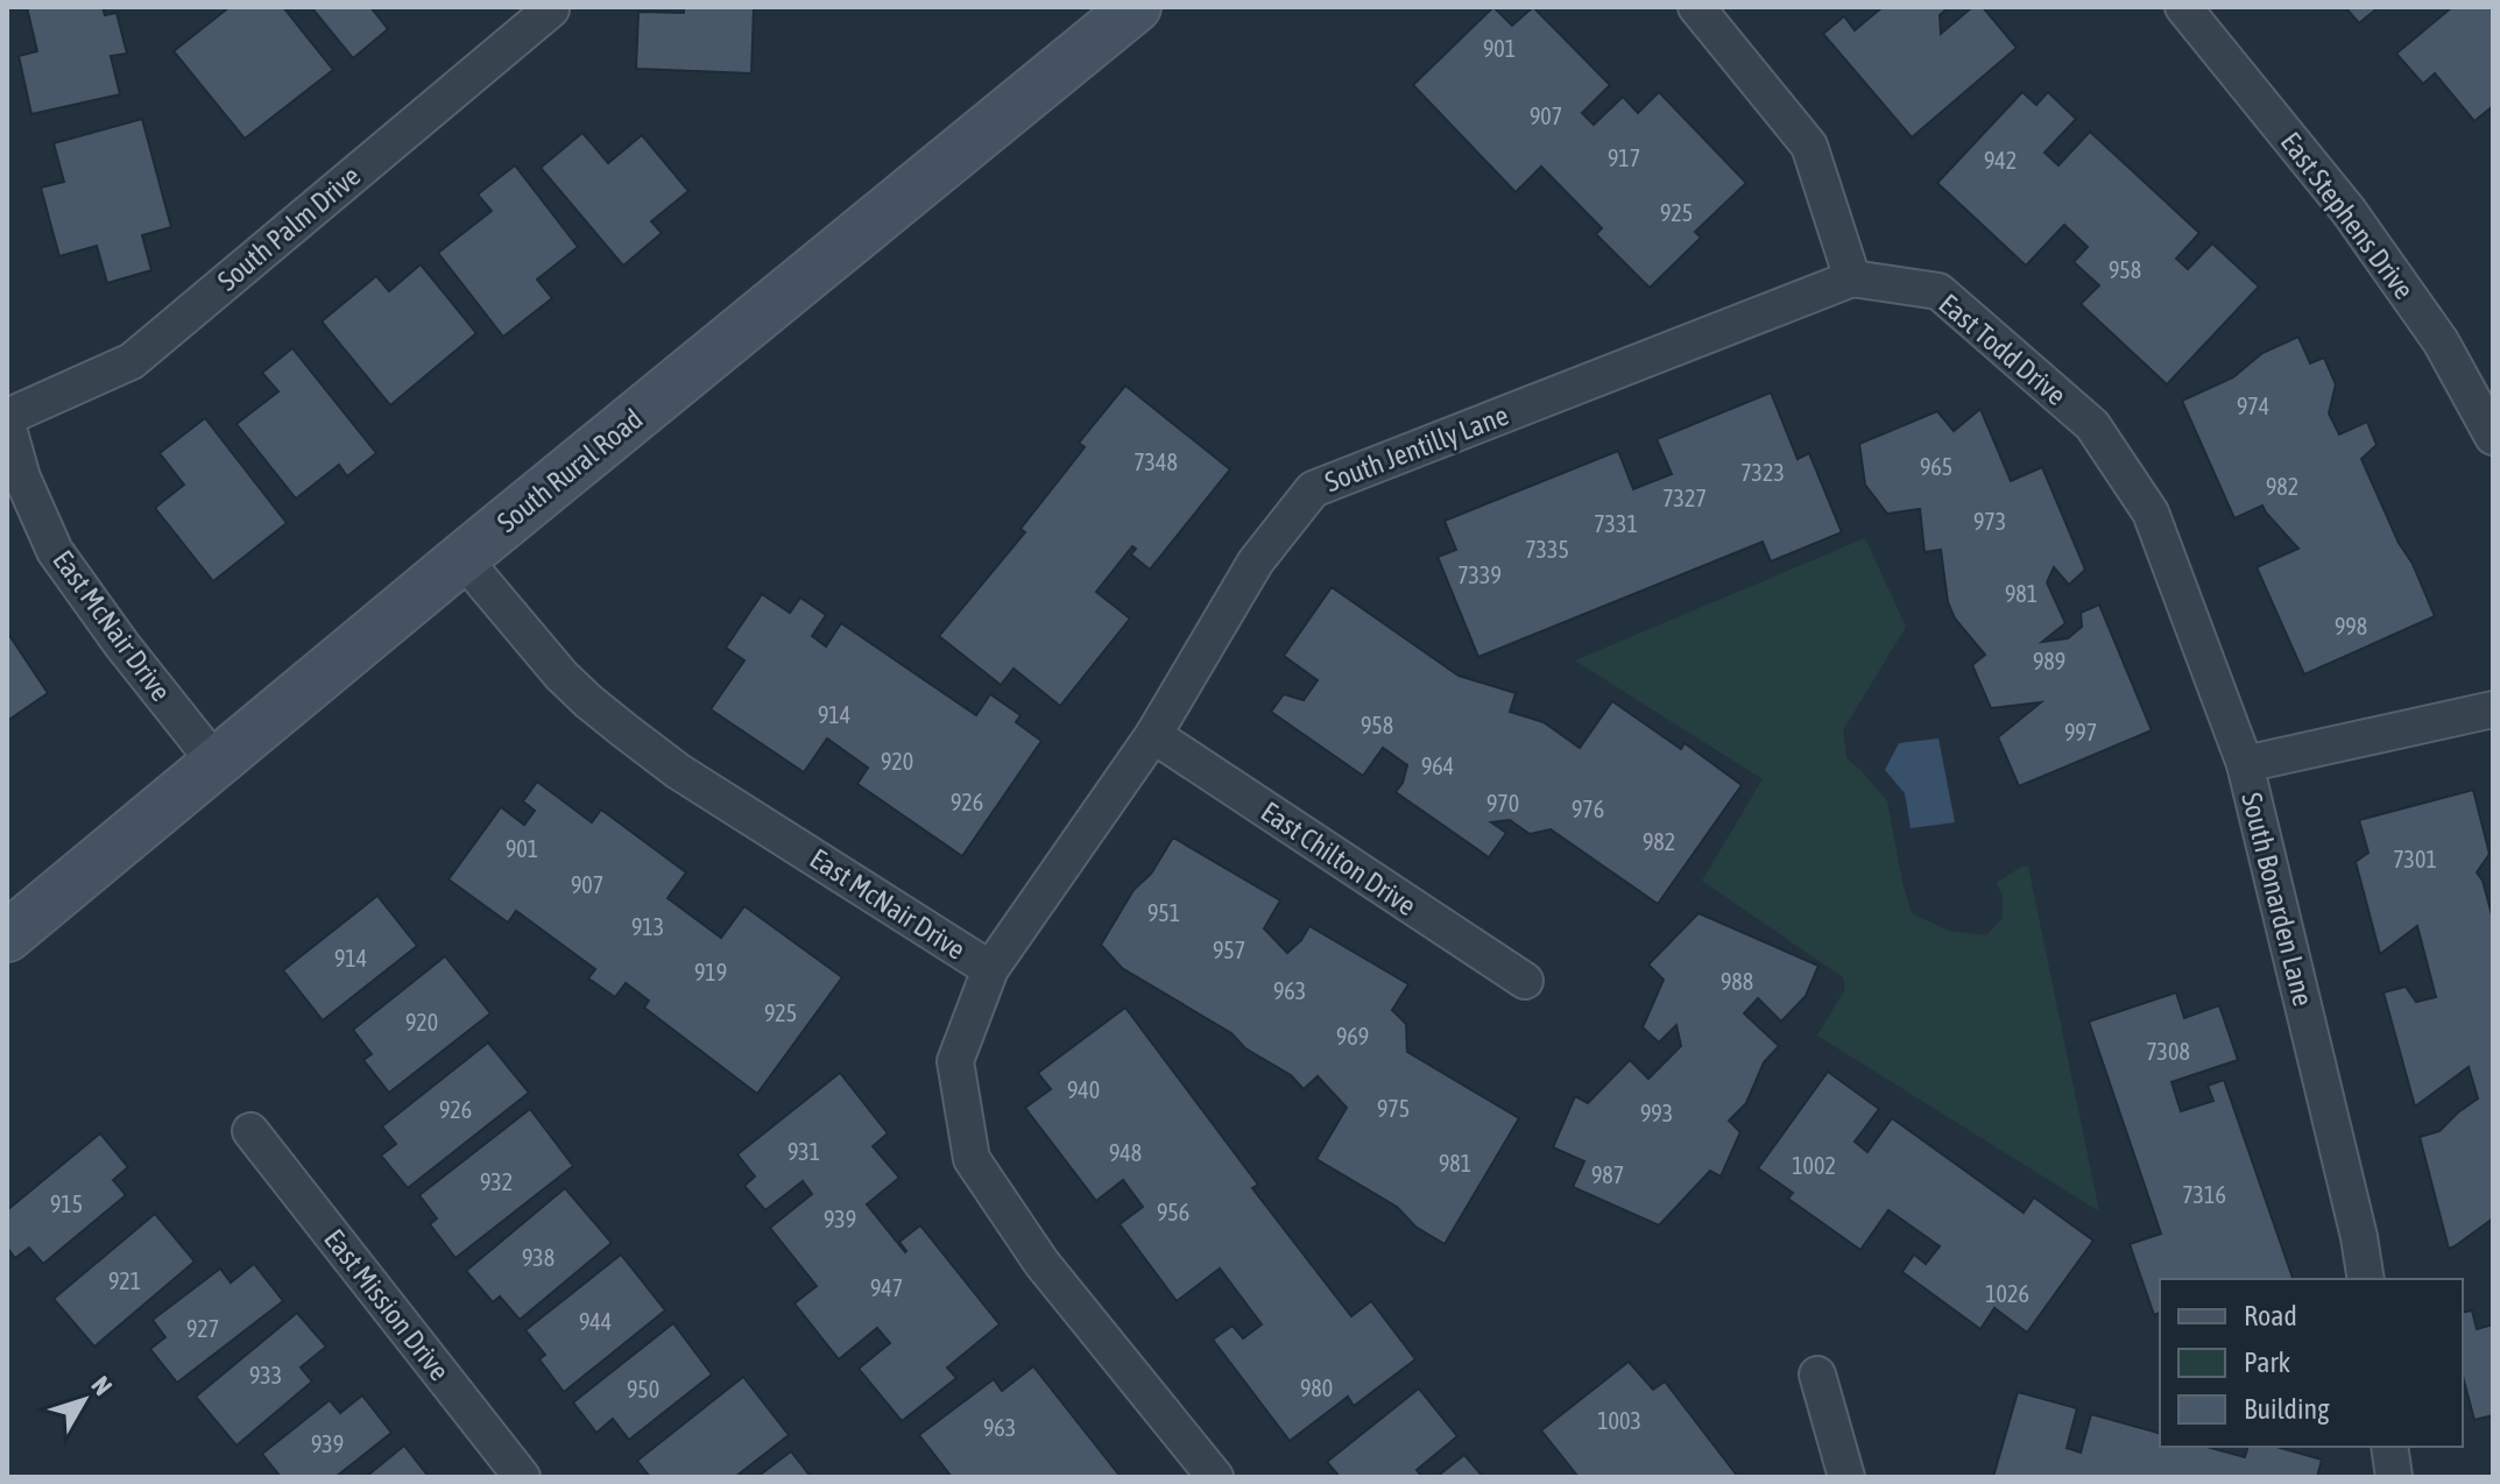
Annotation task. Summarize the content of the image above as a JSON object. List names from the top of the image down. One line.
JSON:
{"streets":{"main road":["South Rural Road"],"street":["East Stephens Drive","South Palm Drive","East Todd Drive","South Jentilly Lane","East McNair Drive","East Chilton Drive","South Bonarden Lane","East Mission Drive"]},"crossings":[["East Todd Drive","South Jentilly Lane"],["East Todd Drive","South Bonarden Lane"],["South Jentilly Lane","East McNair Drive"],["South Jentilly Lane","East Chilton Drive"],["South Rural Road","East McNair Drive"]],"house_numbers":["901","907","917","942","925","958","974","7348","965","7323","982","7327","973","7331","7335","7339","981","998","989","914","958","997","920","964","926","970","976","982","901","7301","907","951","913","957","914","919","988","963","925","920","969","7308","940","975","926","993","931","948","981","1002","987","932","7316","915","956","939","938","921","947","1026","944","927","933","980","950","1003","963","939"],"legend":["Road","Park","Building"],"north":"top right"}
